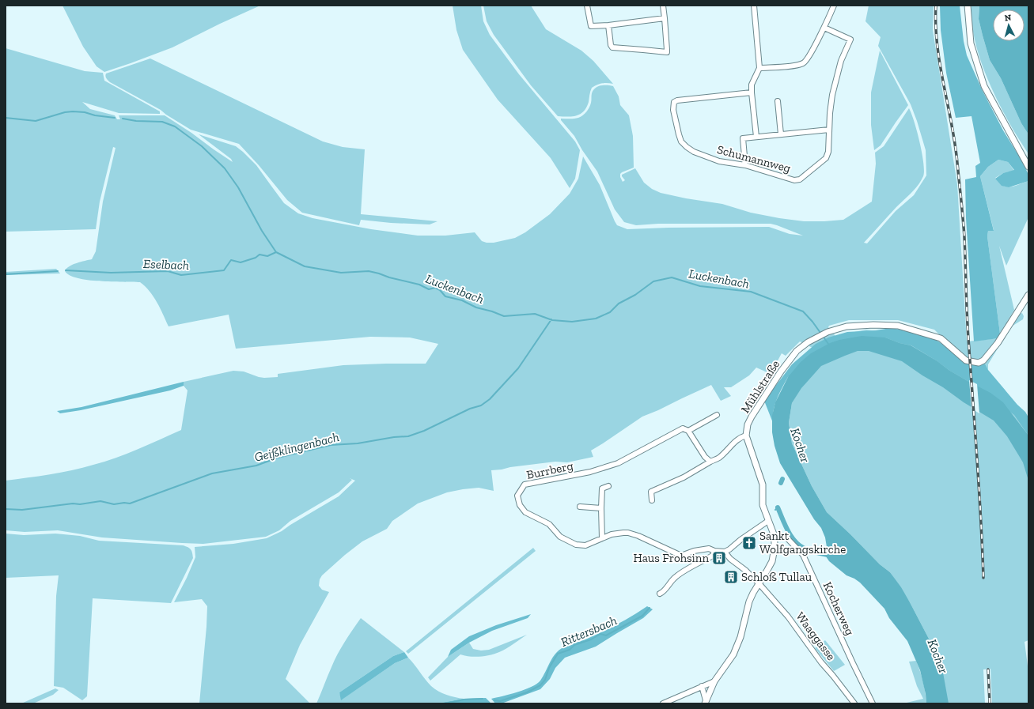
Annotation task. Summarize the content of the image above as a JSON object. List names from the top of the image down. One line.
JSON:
{"streets":{"street":["Schumannweg","Mühlstraße","Burrberg","Kocherweg","Waaggasse"]},"water":["Eselbach","Luckenbach","Kocher","Geißklingenbach","Rittersbach"],"places":{"church":["Sankt Wolfgangskirche"],"building":["Haus Frohsinn","Schloß Tullau"]},"north":"top"}
